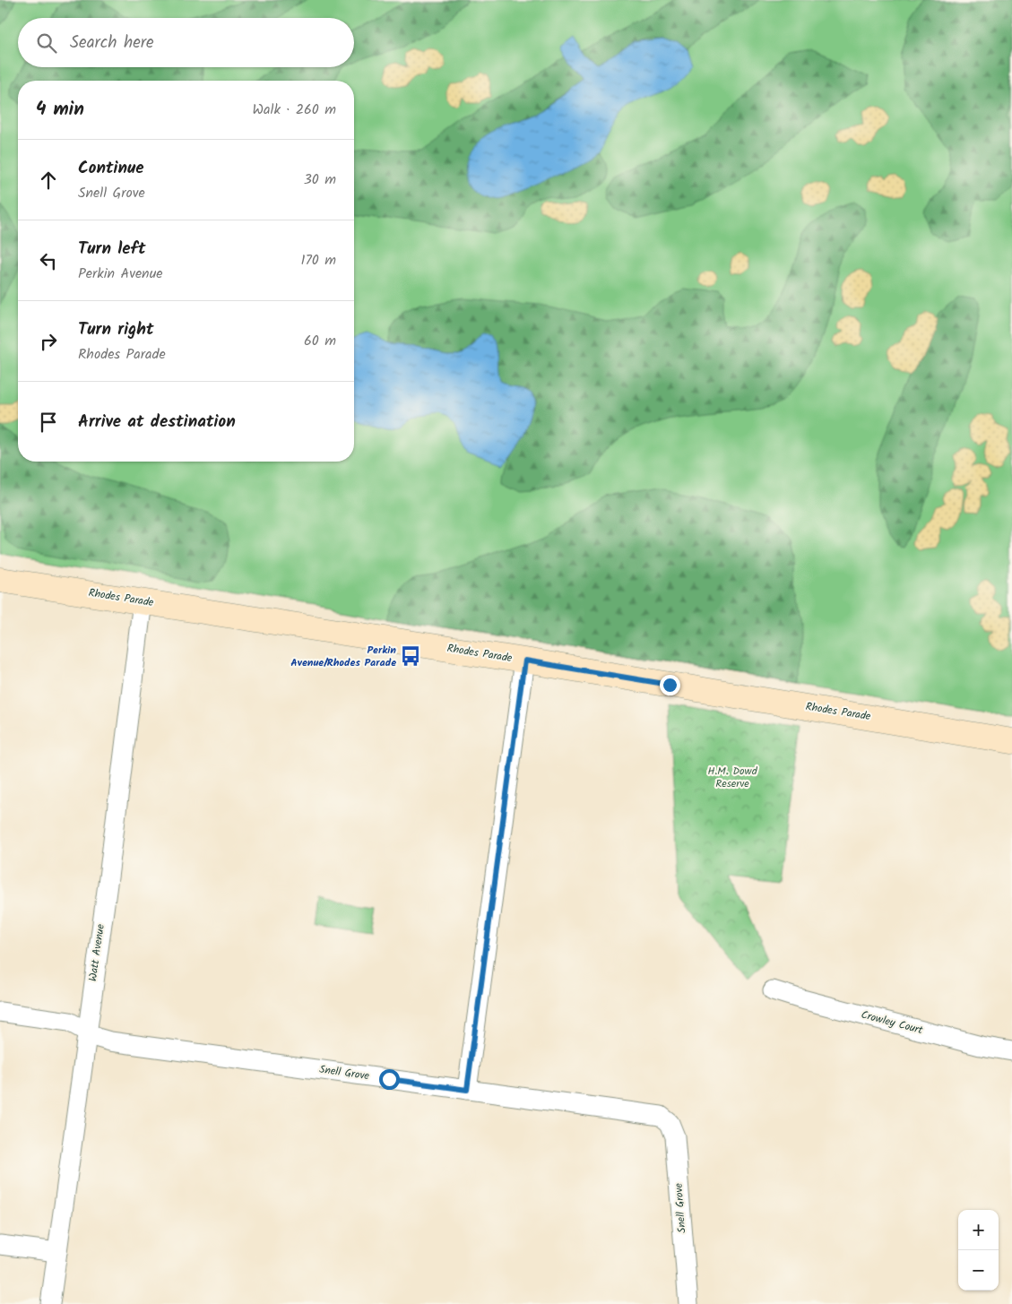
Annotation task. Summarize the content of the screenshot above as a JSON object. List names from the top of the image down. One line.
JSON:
{"streets":{"main road":["Rhodes Parade"],"street":["Watt Avenue","Crowley Court","Snell Grove"]},"crossings":[["Rhodes Parade","Watt Avenue"],["Watt Avenue","Snell Grove"]],"parks":["H.M. Dowd Reserve"],"places":{"bus stop":["Perkin Avenue/Rhodes Parade"]},"page":{"search":"Search here","heading":["4 min","Walk · 260 m"],"list":[["Continue","Snell Grove","30 m"],["Turn left","Perkin Avenue","170 m"],["Turn right","Rhodes Parade","60 m"],"Arrive at destination"],"map_buttons":["+","−"]}}
